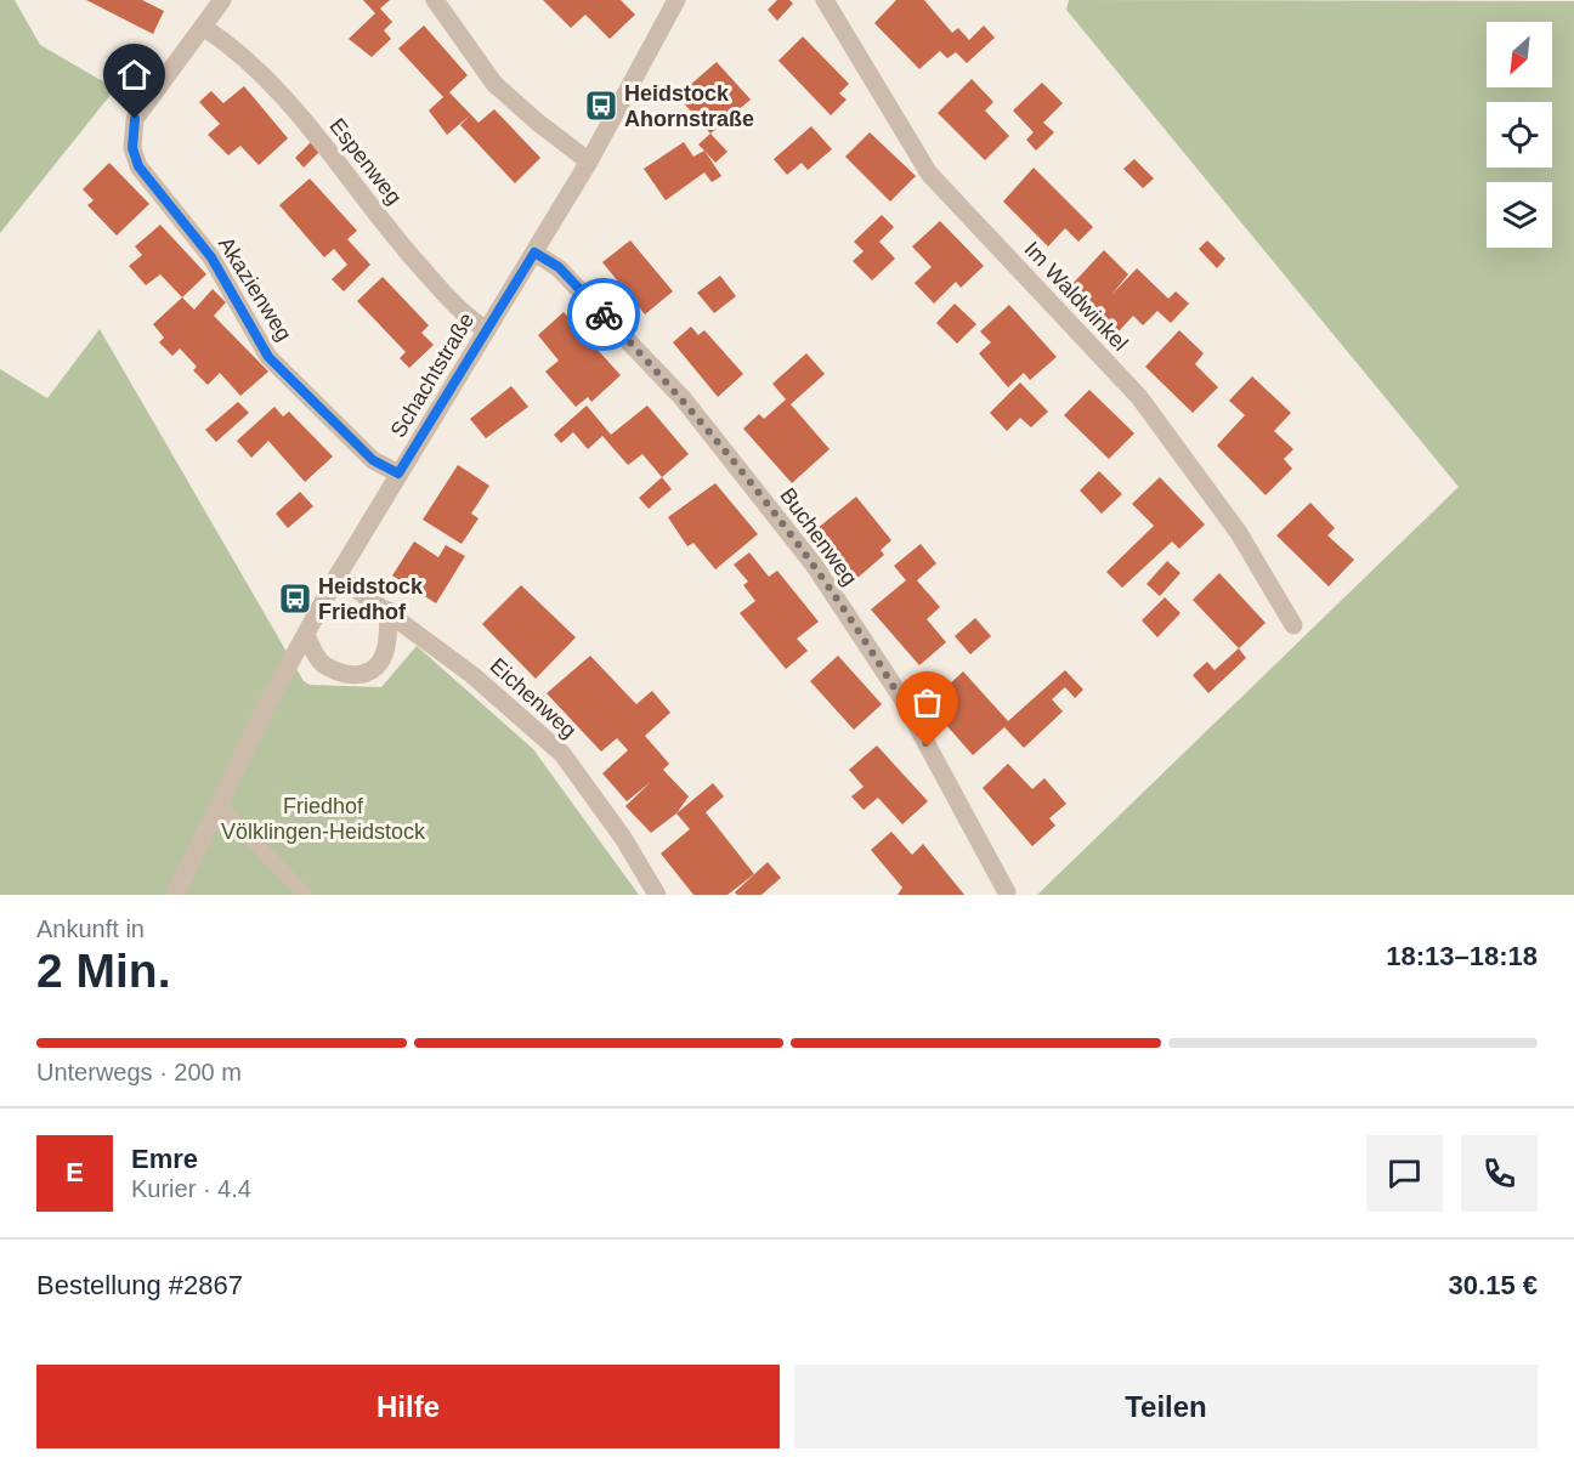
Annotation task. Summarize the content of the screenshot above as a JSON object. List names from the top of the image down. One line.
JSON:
{"streets":{"street":["Espenweg","Akazienweg","Im Waldwinkel","Schachtstraße","Buchenweg","Eichenweg"]},"crossings":[["Espenweg","Akazienweg"],["Espenweg","Schachtstraße"],["Akazienweg","Schachtstraße"],["Schachtstraße","Buchenweg"],["Schachtstraße","Eichenweg"]],"parks":["Friedhof Völklingen-Heidstock"],"places":{"bus stop":["Heidstock Ahornstraße","Heidstock Friedhof"]},"north":"bottom left","page":{"heading":["2 Min.","Ankunft in","18:13–18:18"],"panel":["Emre","Kurier · 4.4","Bestellung #2867","30.15 €"],"bar":"Unterwegs · 200 m","round":"E","buttons":["Hilfe","Teilen"]}}
